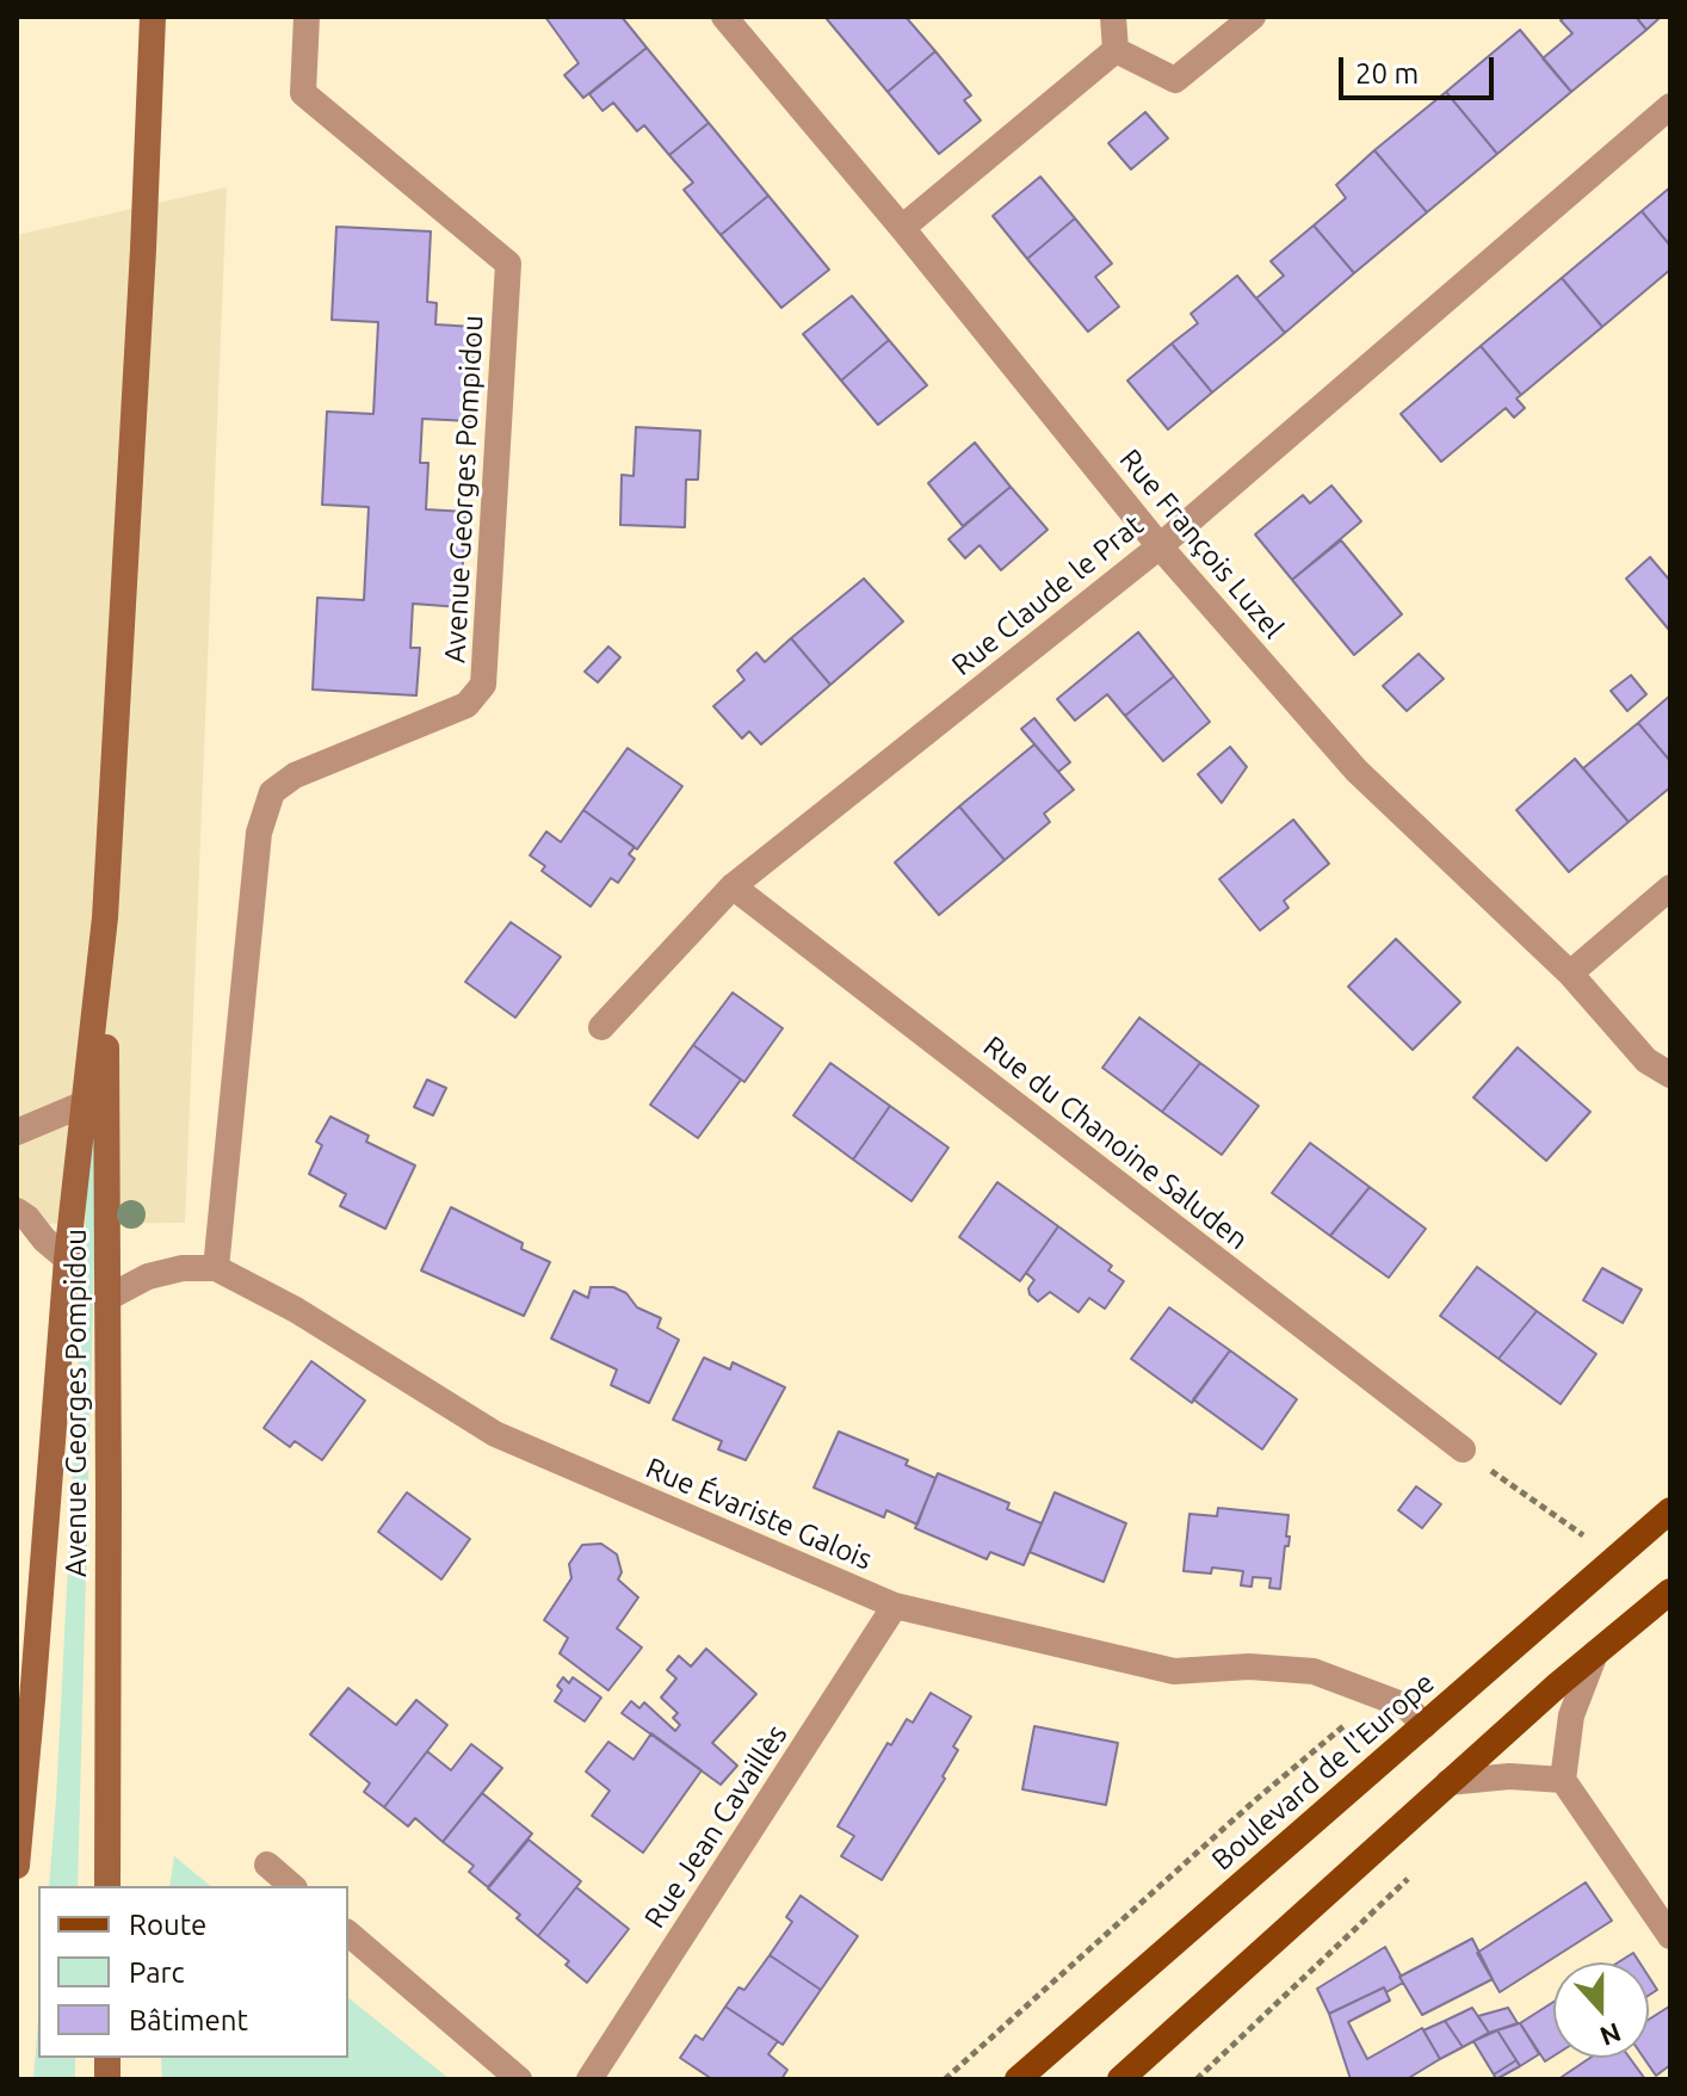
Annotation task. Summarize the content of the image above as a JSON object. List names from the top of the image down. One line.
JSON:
{"streets":{"main road":["Avenue Georges Pompidou","Boulevard de l'Europe"],"street":["Rue François Luzel","Rue Claude le Prat","Rue du Chanoine Saluden","Rue Évariste Galois","Rue Jean Cavaillès"]},"crossings":[["Avenue Georges Pompidou","Rue Évariste Galois"],["Rue François Luzel","Rue Claude le Prat"],["Rue Claude le Prat","Rue du Chanoine Saluden"],["Rue Évariste Galois","Boulevard de l'Europe"],["Rue Évariste Galois","Rue Jean Cavaillès"]],"legend":["Route","Parc","Bâtiment"],"scale_bar":"20 m","north":"bottom"}
